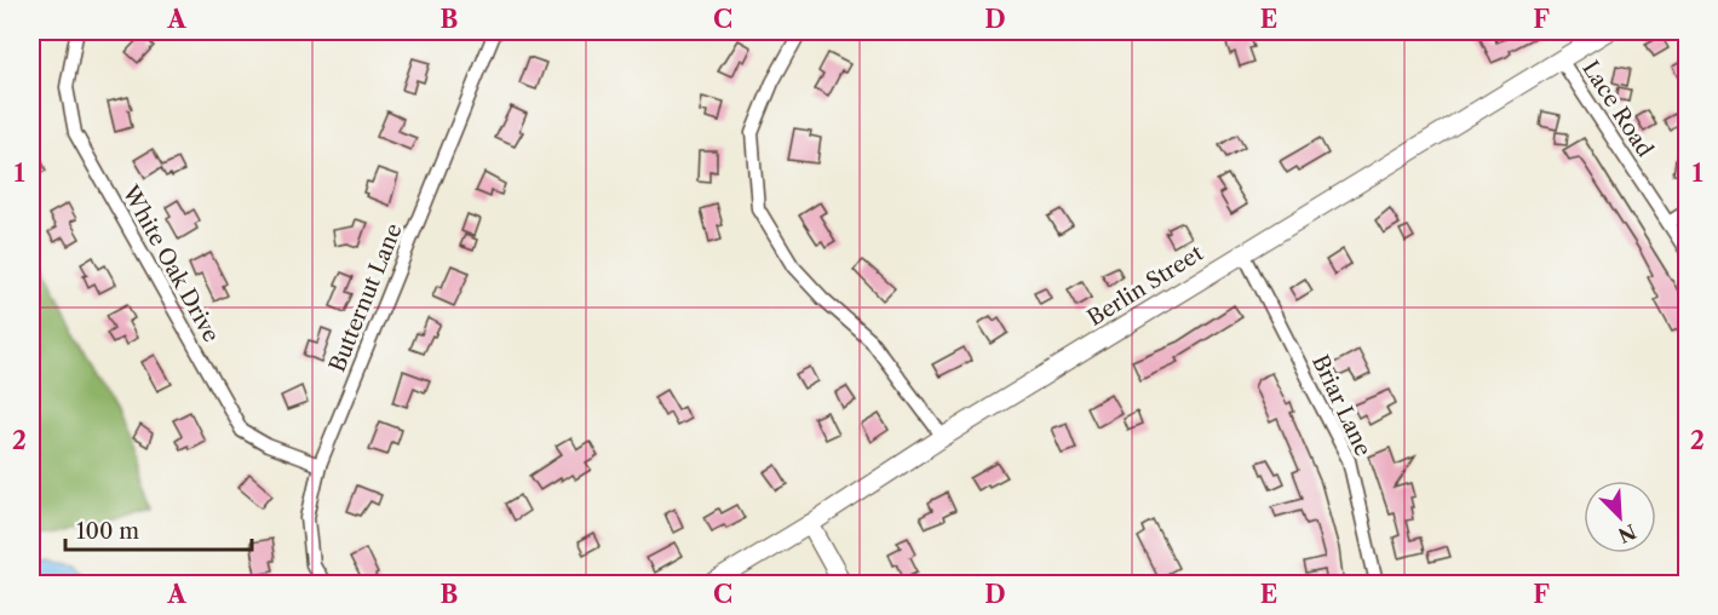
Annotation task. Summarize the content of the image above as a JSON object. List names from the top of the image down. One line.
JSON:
{"streets":{"main road":["Berlin Street"],"street":["Lace Road","White Oak Drive","Butternut Lane","Briar Lane"]},"crossings":[["Lace Road","Berlin Street"],["White Oak Drive","Butternut Lane"],["Berlin Street","Briar Lane"]],"scale_bar":"100 m","north":"bottom right","grid":{"columns":["A","B","C","D","E","F"],"rows":["1","2"]}}
